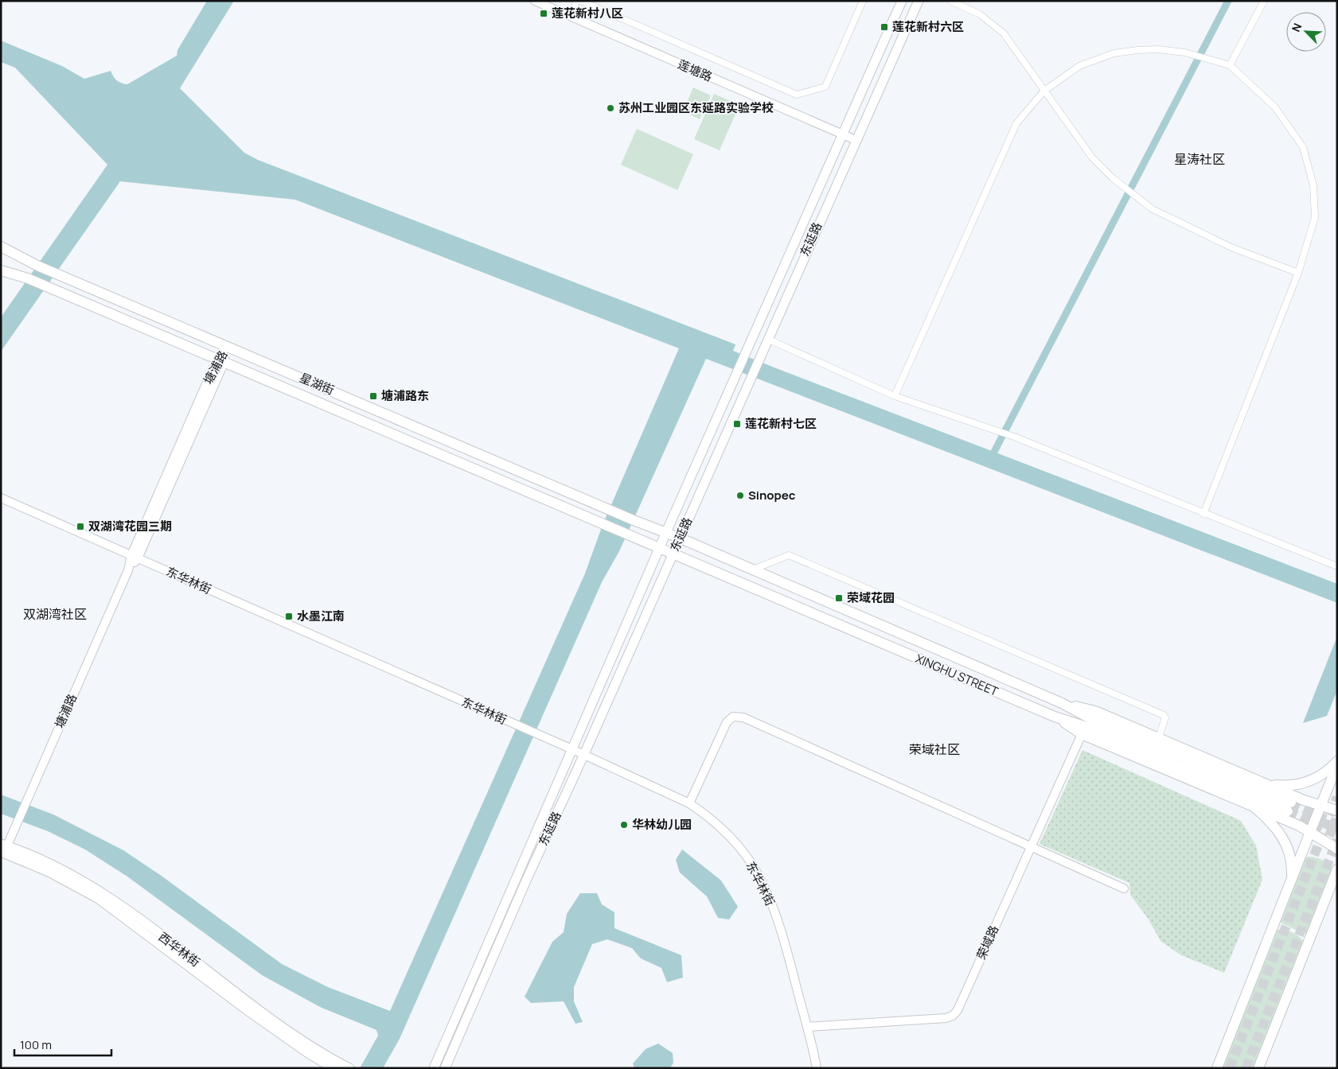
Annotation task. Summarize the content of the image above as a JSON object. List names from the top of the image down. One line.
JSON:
{"streets":{"main road":["东延路","星湖街","XINGHU STREET","西华林街"],"street":["莲塘路","塘浦路","东华林街","荣域路"]},"crossings":[["莲塘路","东延路"],["东延路","东华林街"],["东延路","XINGHU STREET"],["塘浦路","星湖街"],["塘浦路","东华林街"],["塘浦路","西华林街"],["星湖街","XINGHU STREET"],["东华林街","荣域路"]],"districts":["星涛社区","双湖湾社区","荣域社区"],"places":{"transit":["莲花新村八区","莲花新村六区","塘浦路东","莲花新村七区","双湖湾花园三期","荣域花园","水墨江南"],"other":["苏州工业园区东延路实验学校","Sinopec","华林幼儿园"]},"scale_bar":"100 m","north":"top left"}
